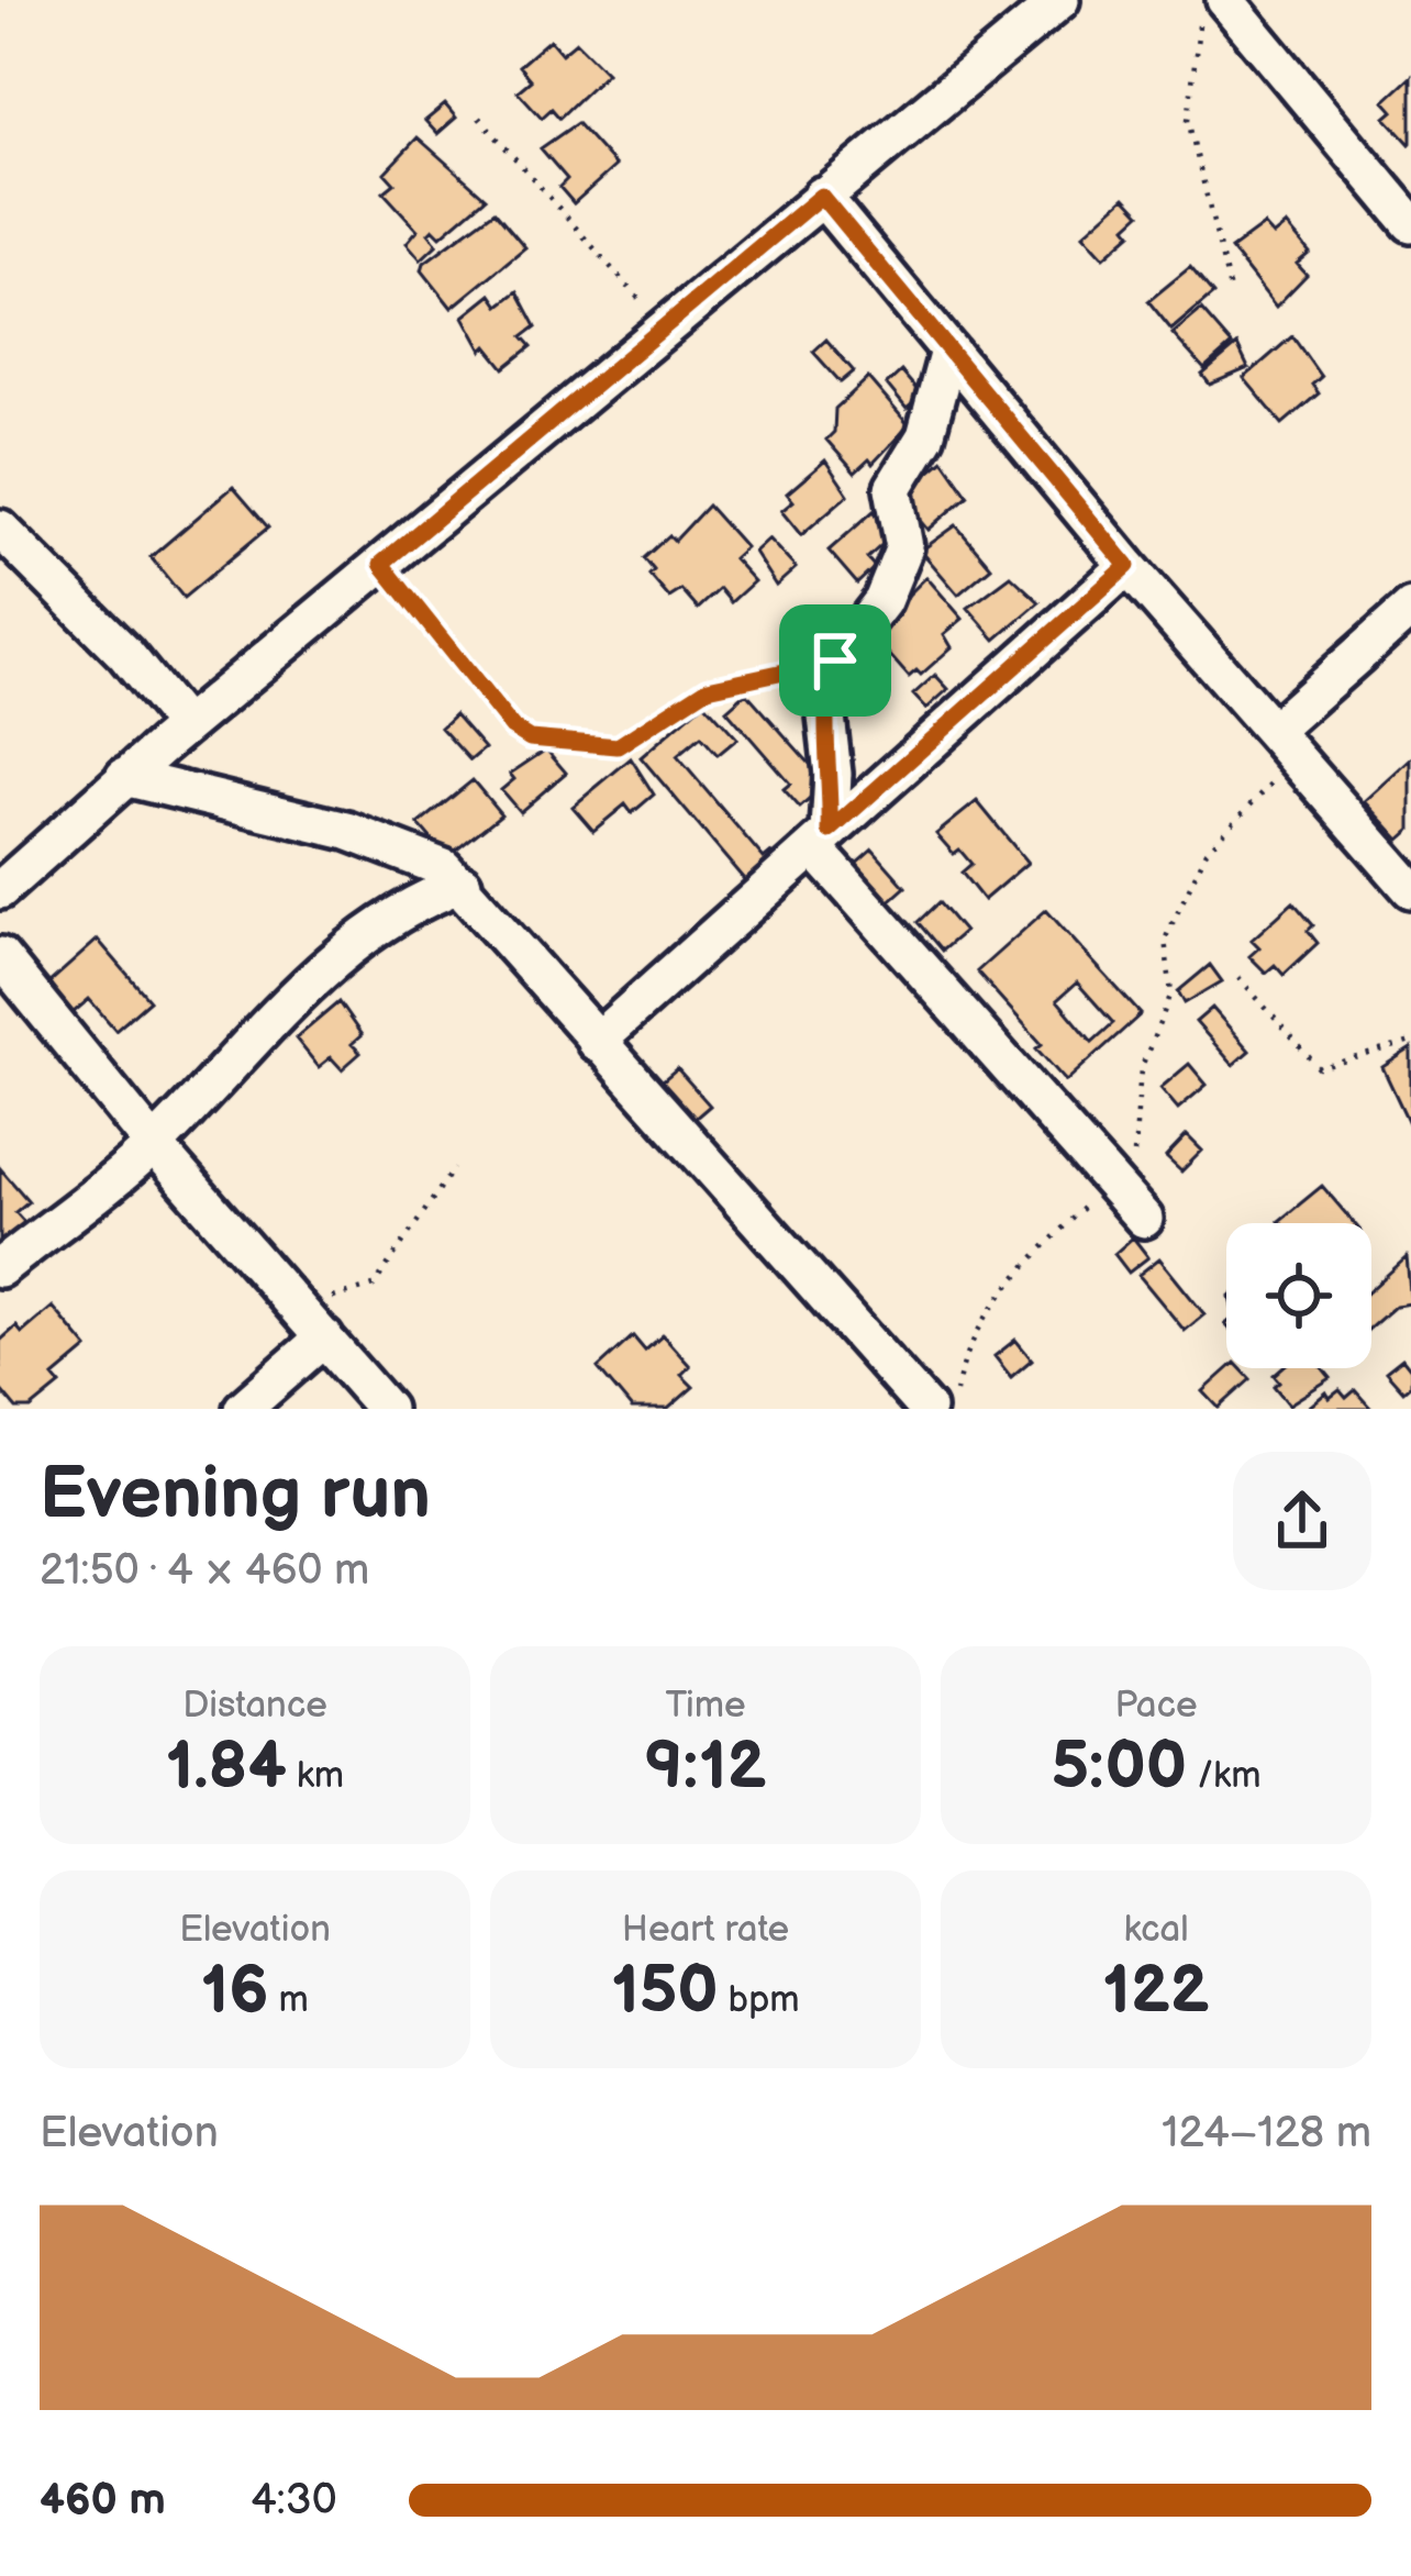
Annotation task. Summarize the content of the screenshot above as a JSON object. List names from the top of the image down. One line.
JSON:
{"page":{"heading":["Evening run","21:50 · 4 × 460 m"],"stats":[["Distance","1.84 km"],["Time","9:12"],["Pace","5:00 /km"],["Elevation","16 m"],["Heart rate","150 bpm"],["kcal","122"]],"chart":["Elevation","124–128 m"],"list":[{"name":"460 m","note":"4:30"}]}}
